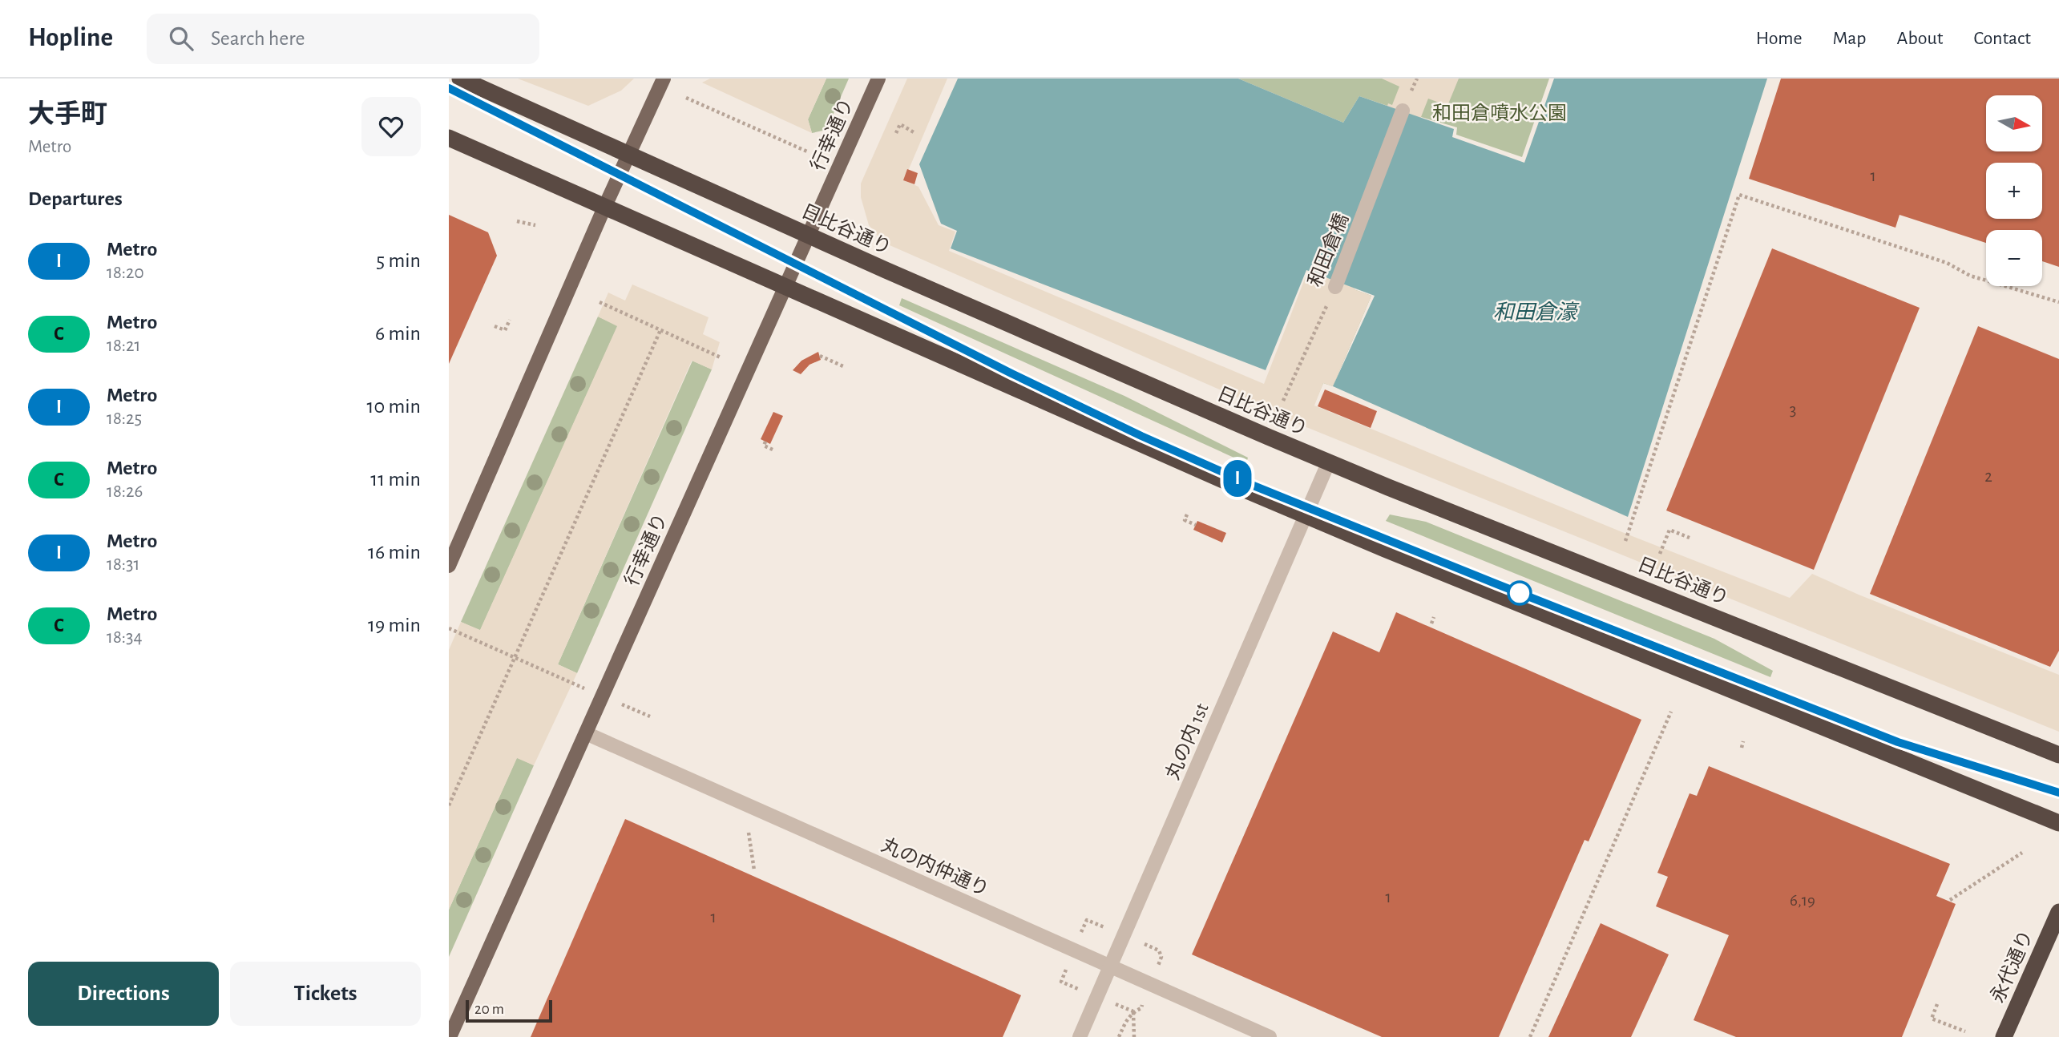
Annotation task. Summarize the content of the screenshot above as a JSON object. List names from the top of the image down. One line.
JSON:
{"streets":{"highway":["日比谷通り","永代通り"],"main road":["行幸通り"],"street":["和田倉橋","丸の内 1st","丸の内仲通り"]},"crossings":[["行幸通り","日比谷通り"],["行幸通り","丸の内仲通り"],["日比谷通り","丸の内 1st"],["丸の内 1st","丸の内仲通り"]],"water":["和田倉濠"],"parks":["和田倉噴水公園"],"lines":["metro line I"],"house_numbers":["1","3","2","1","6,19","1"],"scale_bar":"20 m","north":"right","page":{"header":"Hopline","search":"Search here","nav":["Home","Map","About","Contact"],"heading":[["大手町","Metro"],"Departures"],"on_map":"I","map_buttons":["+","−"],"list":[{"mark":"I","name":"Metro","note":"18:20","value":"5 min"},{"mark":"C","name":"Metro","note":"18:21","value":"6 min"},{"mark":"I","name":"Metro","note":"18:25","value":"10 min"},{"mark":"C","name":"Metro","note":"18:26","value":"11 min"},{"mark":"I","name":"Metro","note":"18:31","value":"16 min"},{"mark":"C","name":"Metro","note":"18:34","value":"19 min"}],"buttons":["Directions","Tickets"],"scale":"20 m"}}
